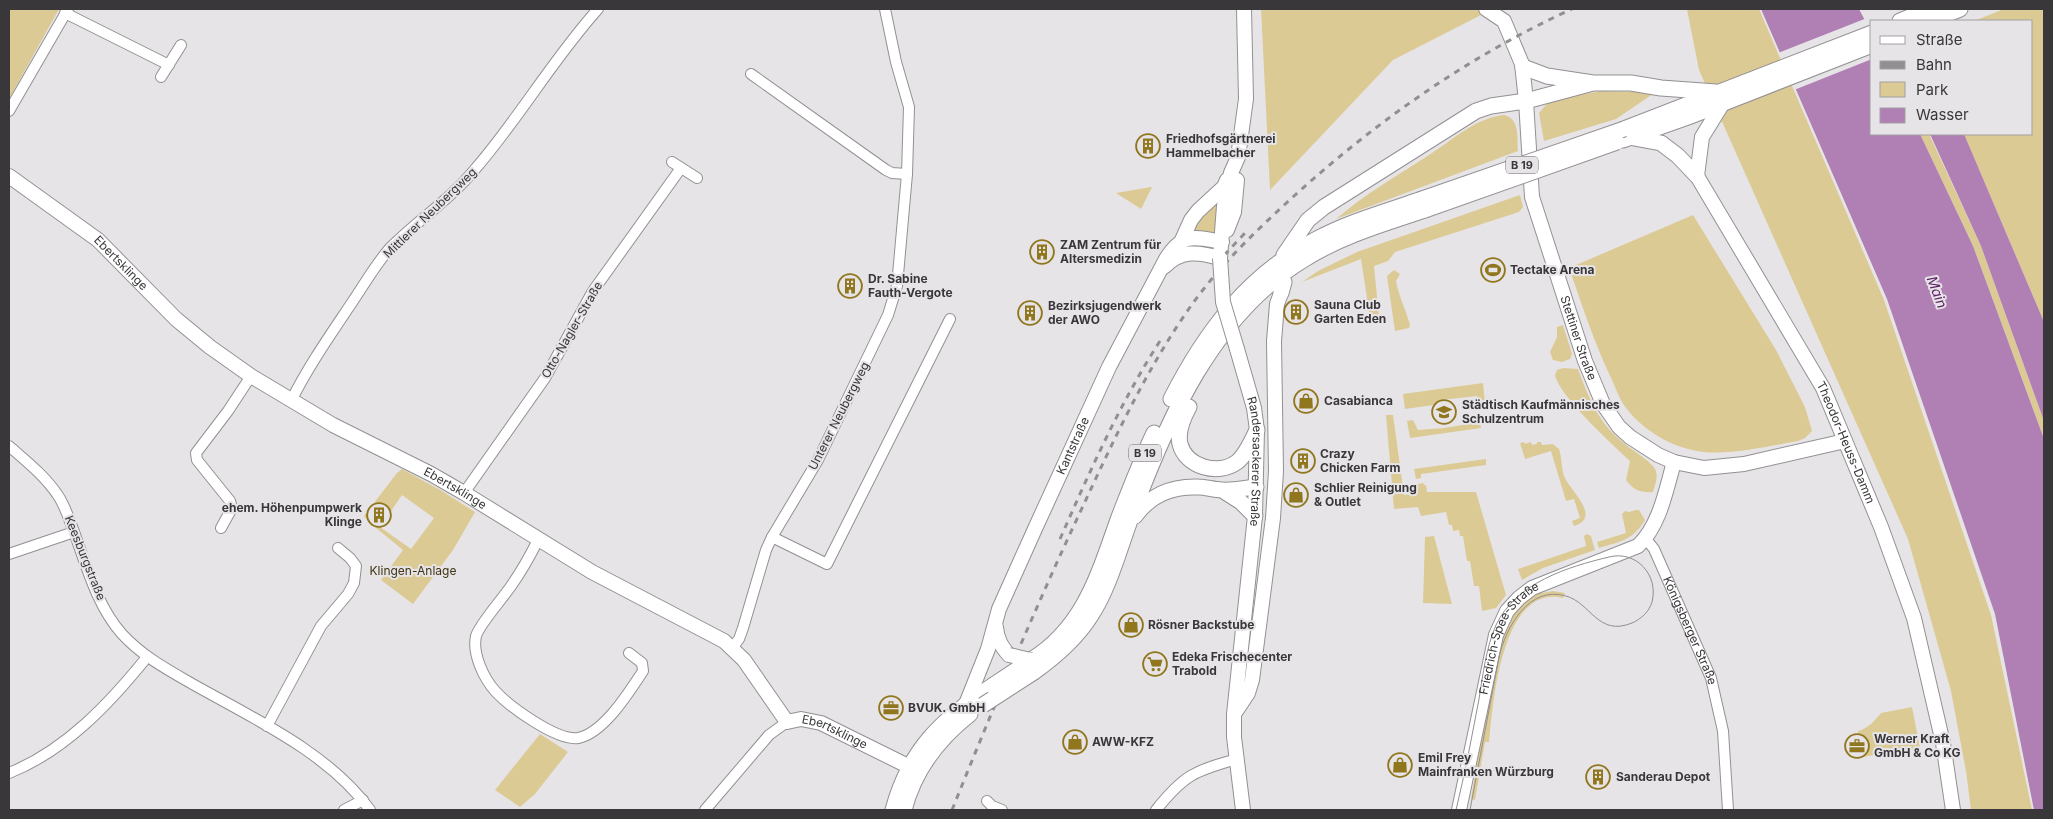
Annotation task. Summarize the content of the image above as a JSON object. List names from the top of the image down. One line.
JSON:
{"streets":{"main road":["B 19","Ebertsklinge","Stettiner Straße","Theodor-Heuss-Damm","Kantstraße","Randersackerer Straße","Friedrich-Spee-Straße"],"street":["Mittlerer Neubergweg","Otto-Nagler-Straße","Unterer Neubergweg","Keesburgstraße","Königsberger Straße"]},"crossings":[["B 19","Ebertsklinge"],["B 19","Kantstraße"],["Mittlerer Neubergweg","Ebertsklinge"],["Ebertsklinge","Otto-Nagler-Straße"],["Ebertsklinge","Unterer Neubergweg"],["Ebertsklinge","Kantstraße"],["Stettiner Straße","Theodor-Heuss-Damm"],["Kantstraße","Randersackerer Straße"],["Königsberger Straße","Friedrich-Spee-Straße"]],"water":["Main"],"parks":["Klingen-Anlage"],"places":{"building":["Friedhofsgärtnerei Hammelbacher","ZAM Zentrum für Altersmedizin","Dr. Sabine Fauth-Vergote","Sauna Club Garten Eden","Bezirksjugendwerk der AWO","Crazy Chicken Farm","ehem. Höhenpumpwerk Klinge","Sanderau Depot"],"sports":["Tectake Arena"],"shop":["Casabianca","Schlier Reinigung & Outlet","Rösner Backstube","AWW-KFZ","Emil Frey Mainfranken Würzburg"],"school or university":["Städtisch Kaufmännisches Schulzentrum"],"supermarket":["Edeka Frischecenter Trabold"],"office":["BVUK. GmbH","Werner Kraft GmbH & Co KG"]},"legend":["Straße","Bahn","Park","Wasser"]}
